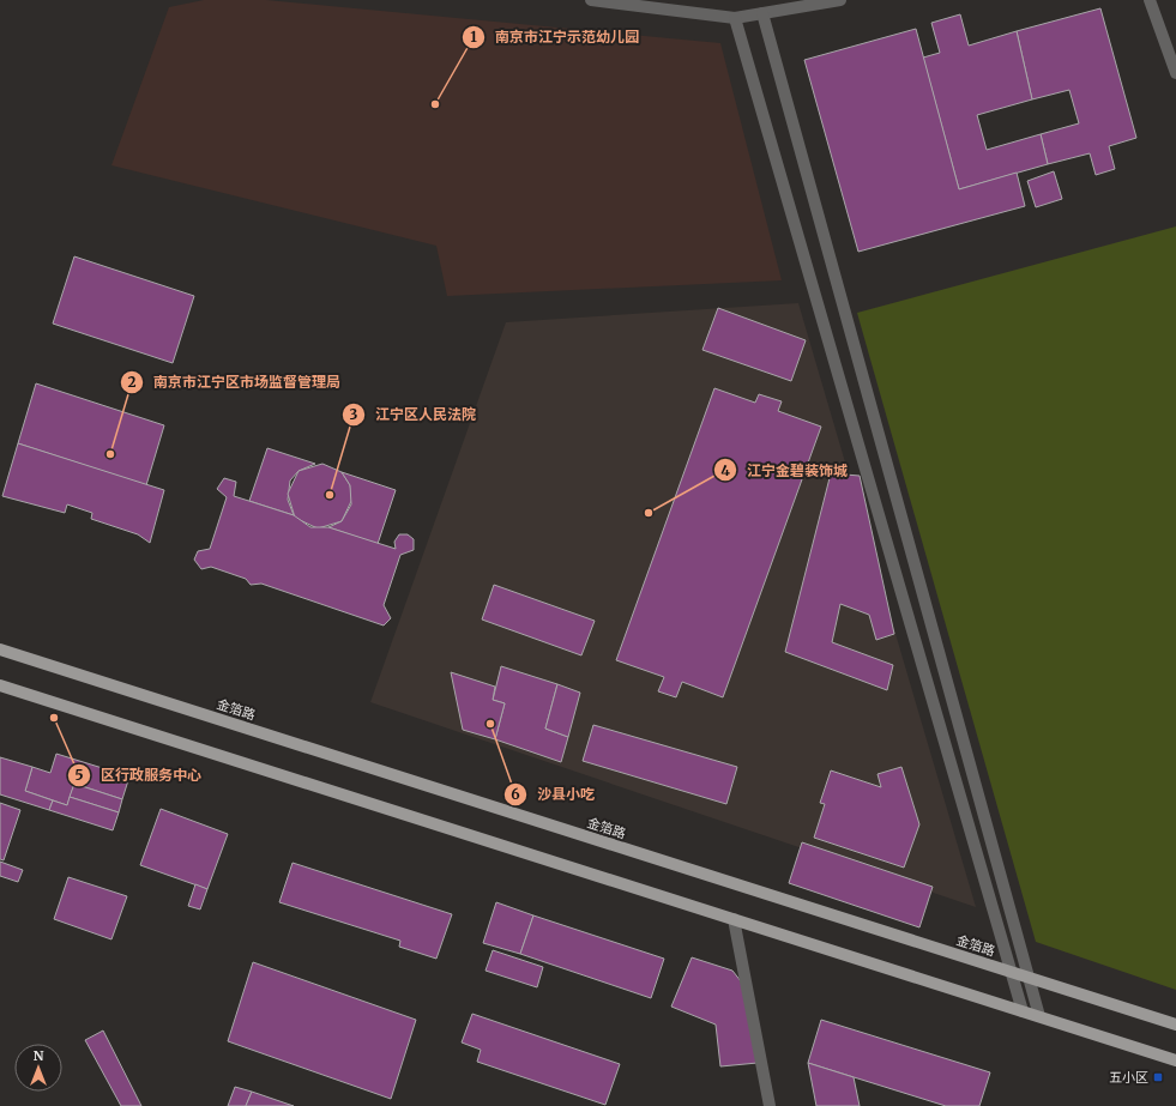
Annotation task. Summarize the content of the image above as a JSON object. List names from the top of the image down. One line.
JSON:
{"streets":{"main road":["金箔路"]},"places":{"other":["南京市江宁示范幼儿园","南京市江宁区市场监督管理局","江宁区人民法院","江宁金碧装饰城","区行政服务中心","沙县小吃"],"transit":["五小区"]},"north":"top"}
